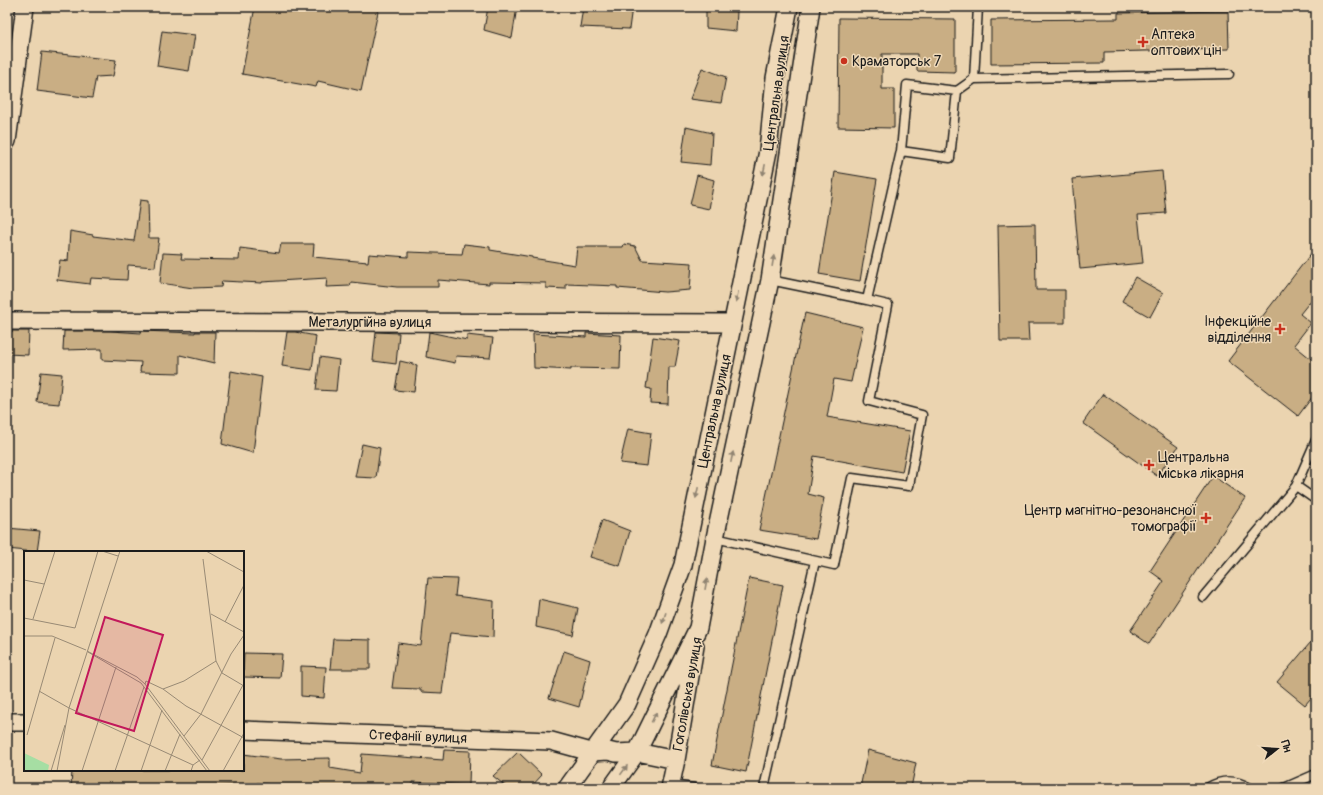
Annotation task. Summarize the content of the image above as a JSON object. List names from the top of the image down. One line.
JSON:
{"streets":{"street":["Центральна вулиця","Металургійна вулиця","Гоголівська вулиця","Стефанії вулиця"]},"crossings":[["Центральна вулиця","Металургійна вулиця"],["Центральна вулиця","Гоголівська вулиця"],["Центральна вулиця","Стефанії вулиця"],["Гоголівська вулиця","Стефанії вулиця"]],"places":{"health":["Аптека оптових цін","Інфекційне відділення","Центральна міська лікарня","Центр магнітно-резонансної томографії"],"other":["Краматорськ 7"]},"north":"right"}
